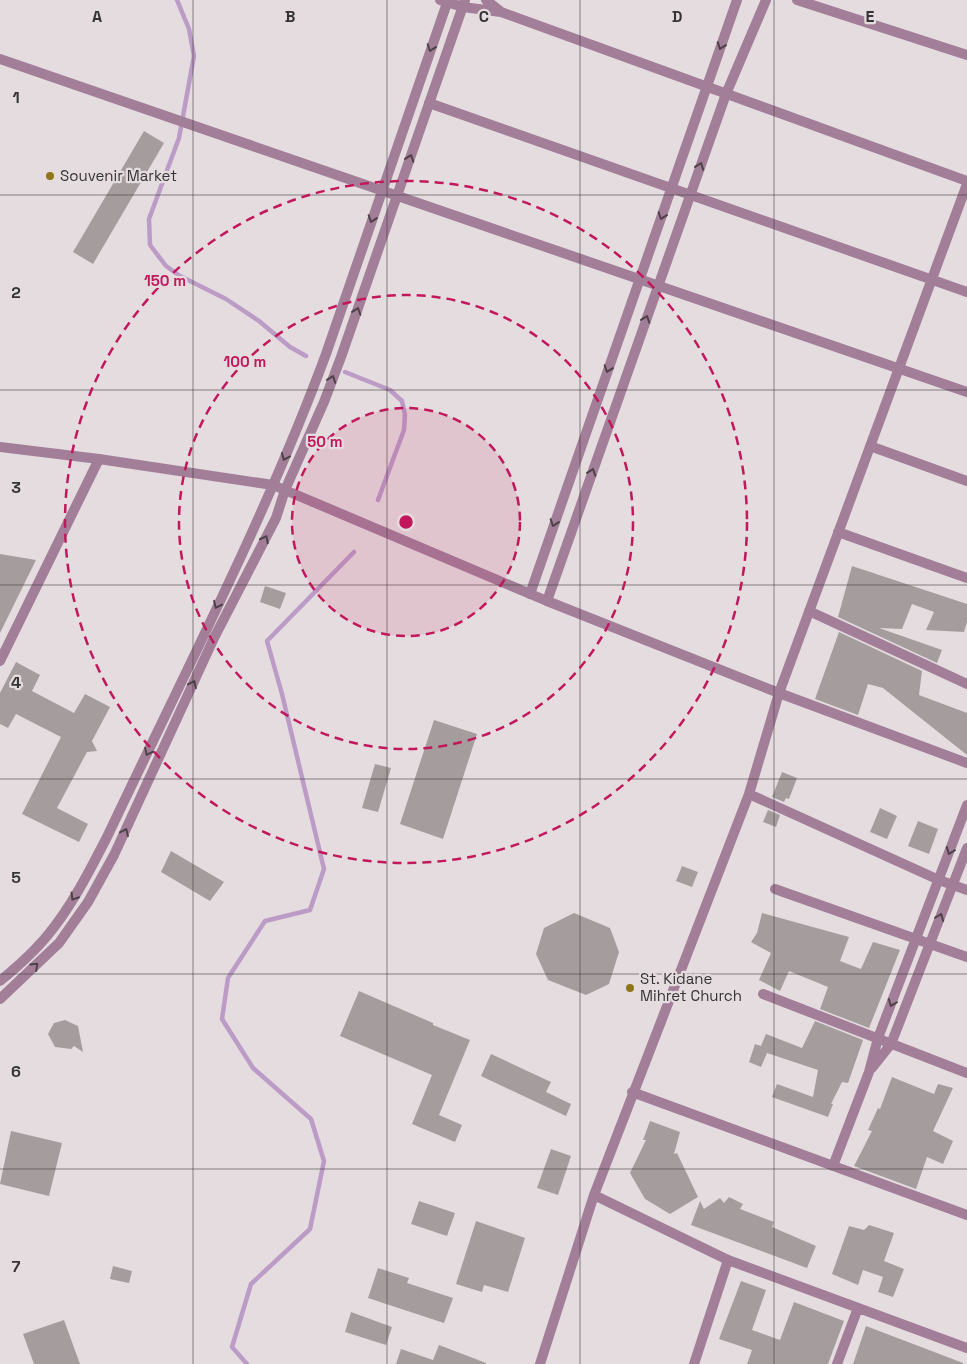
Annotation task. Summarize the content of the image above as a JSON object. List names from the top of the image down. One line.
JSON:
{"places":["Souvenir Market","St. Kidane Mihret Church"],"grid":{"columns":["A","B","C","D","E"],"rows":["1","2","3","4","5","6","7"]},"rings":["150 m","100 m","50 m"]}
